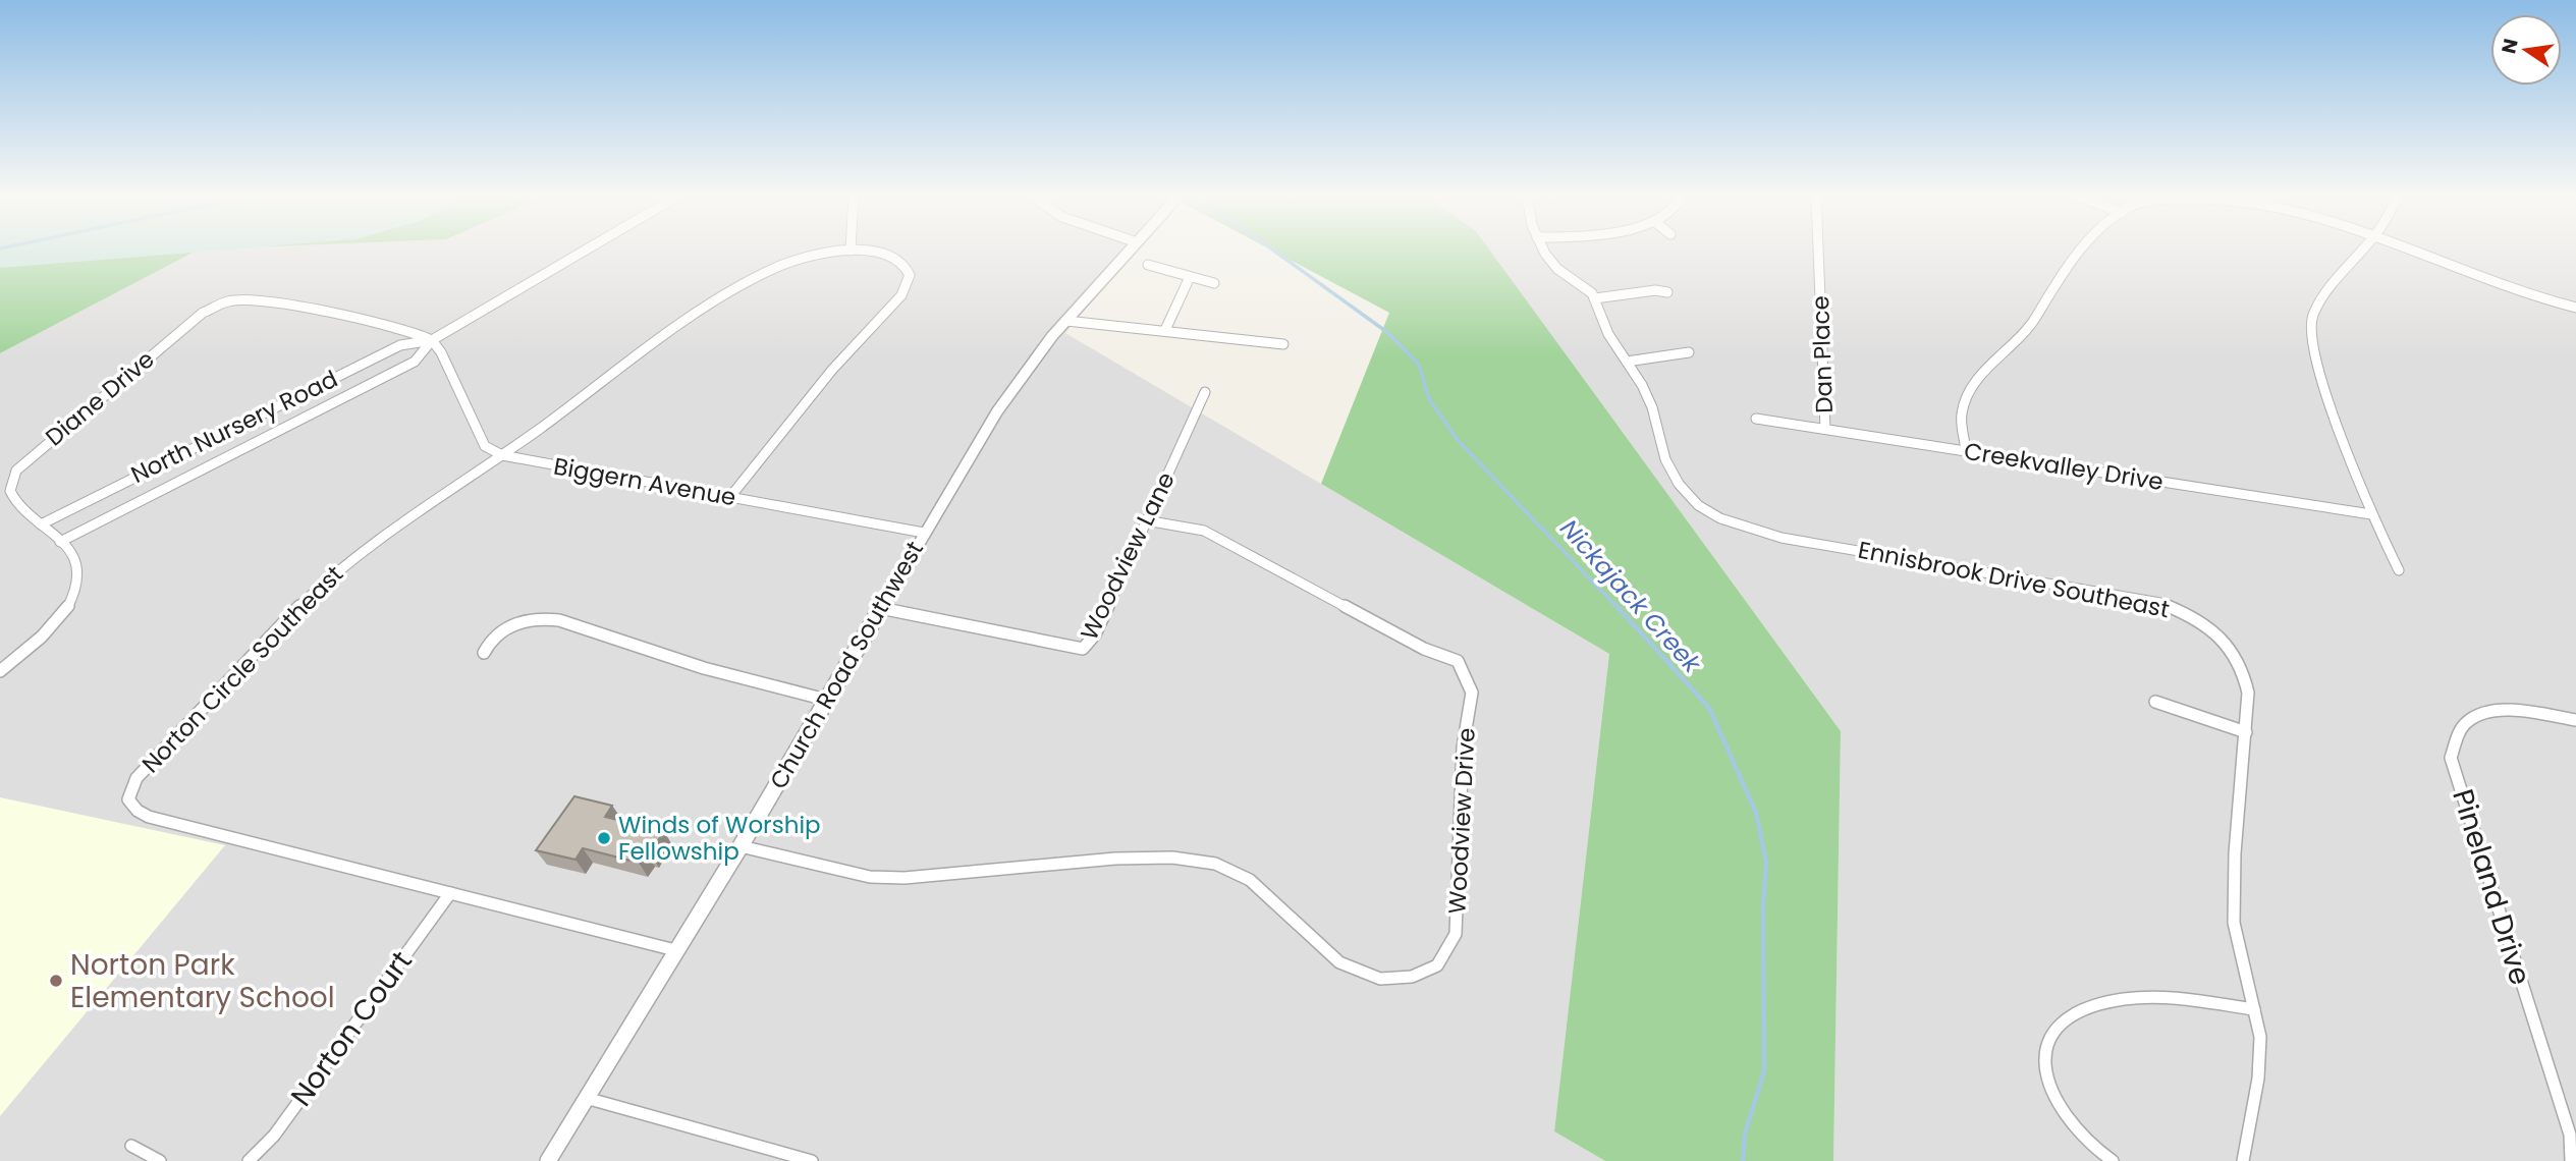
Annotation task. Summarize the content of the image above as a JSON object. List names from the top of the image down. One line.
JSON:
{"streets":{"street":["Dan Place","Diane Drive","North Nursery Road","Creekvalley Drive","Biggern Avenue","Woodview Lane","Ennisbrook Drive Southeast","Church Road Southwest","Norton Circle Southeast","Woodview Drive","Pineland Drive","Norton Court"]},"crossings":[["Dan Place","Creekvalley Drive"],["Diane Drive","North Nursery Road"],["Biggern Avenue","Church Road Southwest"],["Biggern Avenue","Norton Circle Southeast"],["Woodview Lane","Church Road Southwest"],["Woodview Lane","Woodview Drive"],["Church Road Southwest","Norton Circle Southeast"],["Church Road Southwest","Woodview Drive"],["Norton Circle Southeast","Norton Court"]],"water":["Nickajack Creek"],"places":["Winds of Worship Fellowship","Norton Park Elementary School"],"north":"left"}
